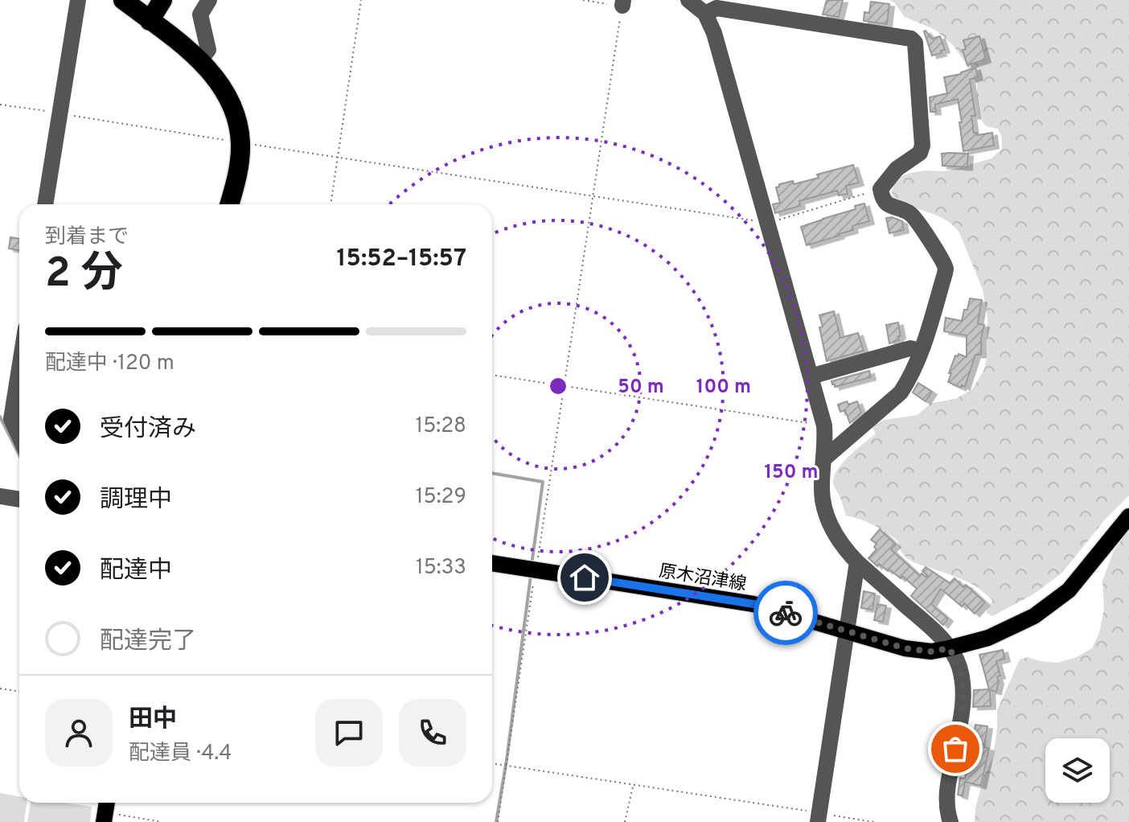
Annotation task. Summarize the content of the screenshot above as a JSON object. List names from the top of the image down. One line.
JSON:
{"streets":{"main road":["原木沼津線"]},"page":{"heading":["2 分","到着まで","15:52–15:57"],"panel":["田中","配達員 · 4.4"],"bar":"配達中 · 120 m","list":[["受付済み","15:28"],["調理中","15:29"],["配達中","15:33"],"配達完了"]},"rings":["50 m","100 m","150 m"]}
